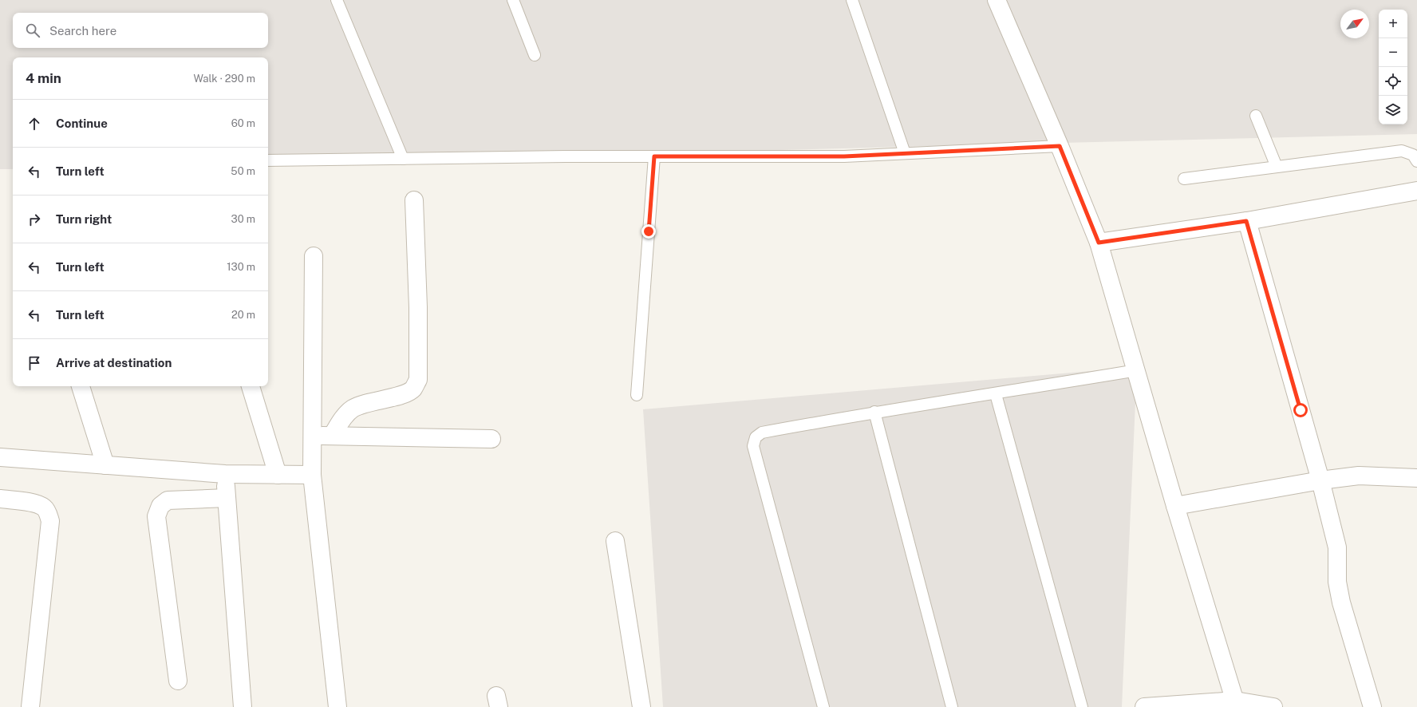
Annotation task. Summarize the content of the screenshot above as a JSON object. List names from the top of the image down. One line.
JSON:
{"north":"top right","page":{"map_buttons":["+","−"],"search":"Search here","heading":["4 min","Walk · 290 m"],"list":[["Continue","60 m"],["Turn left","50 m"],["Turn right","30 m"],["Turn left","130 m"],["Turn left","20 m"],"Arrive at destination"]}}
